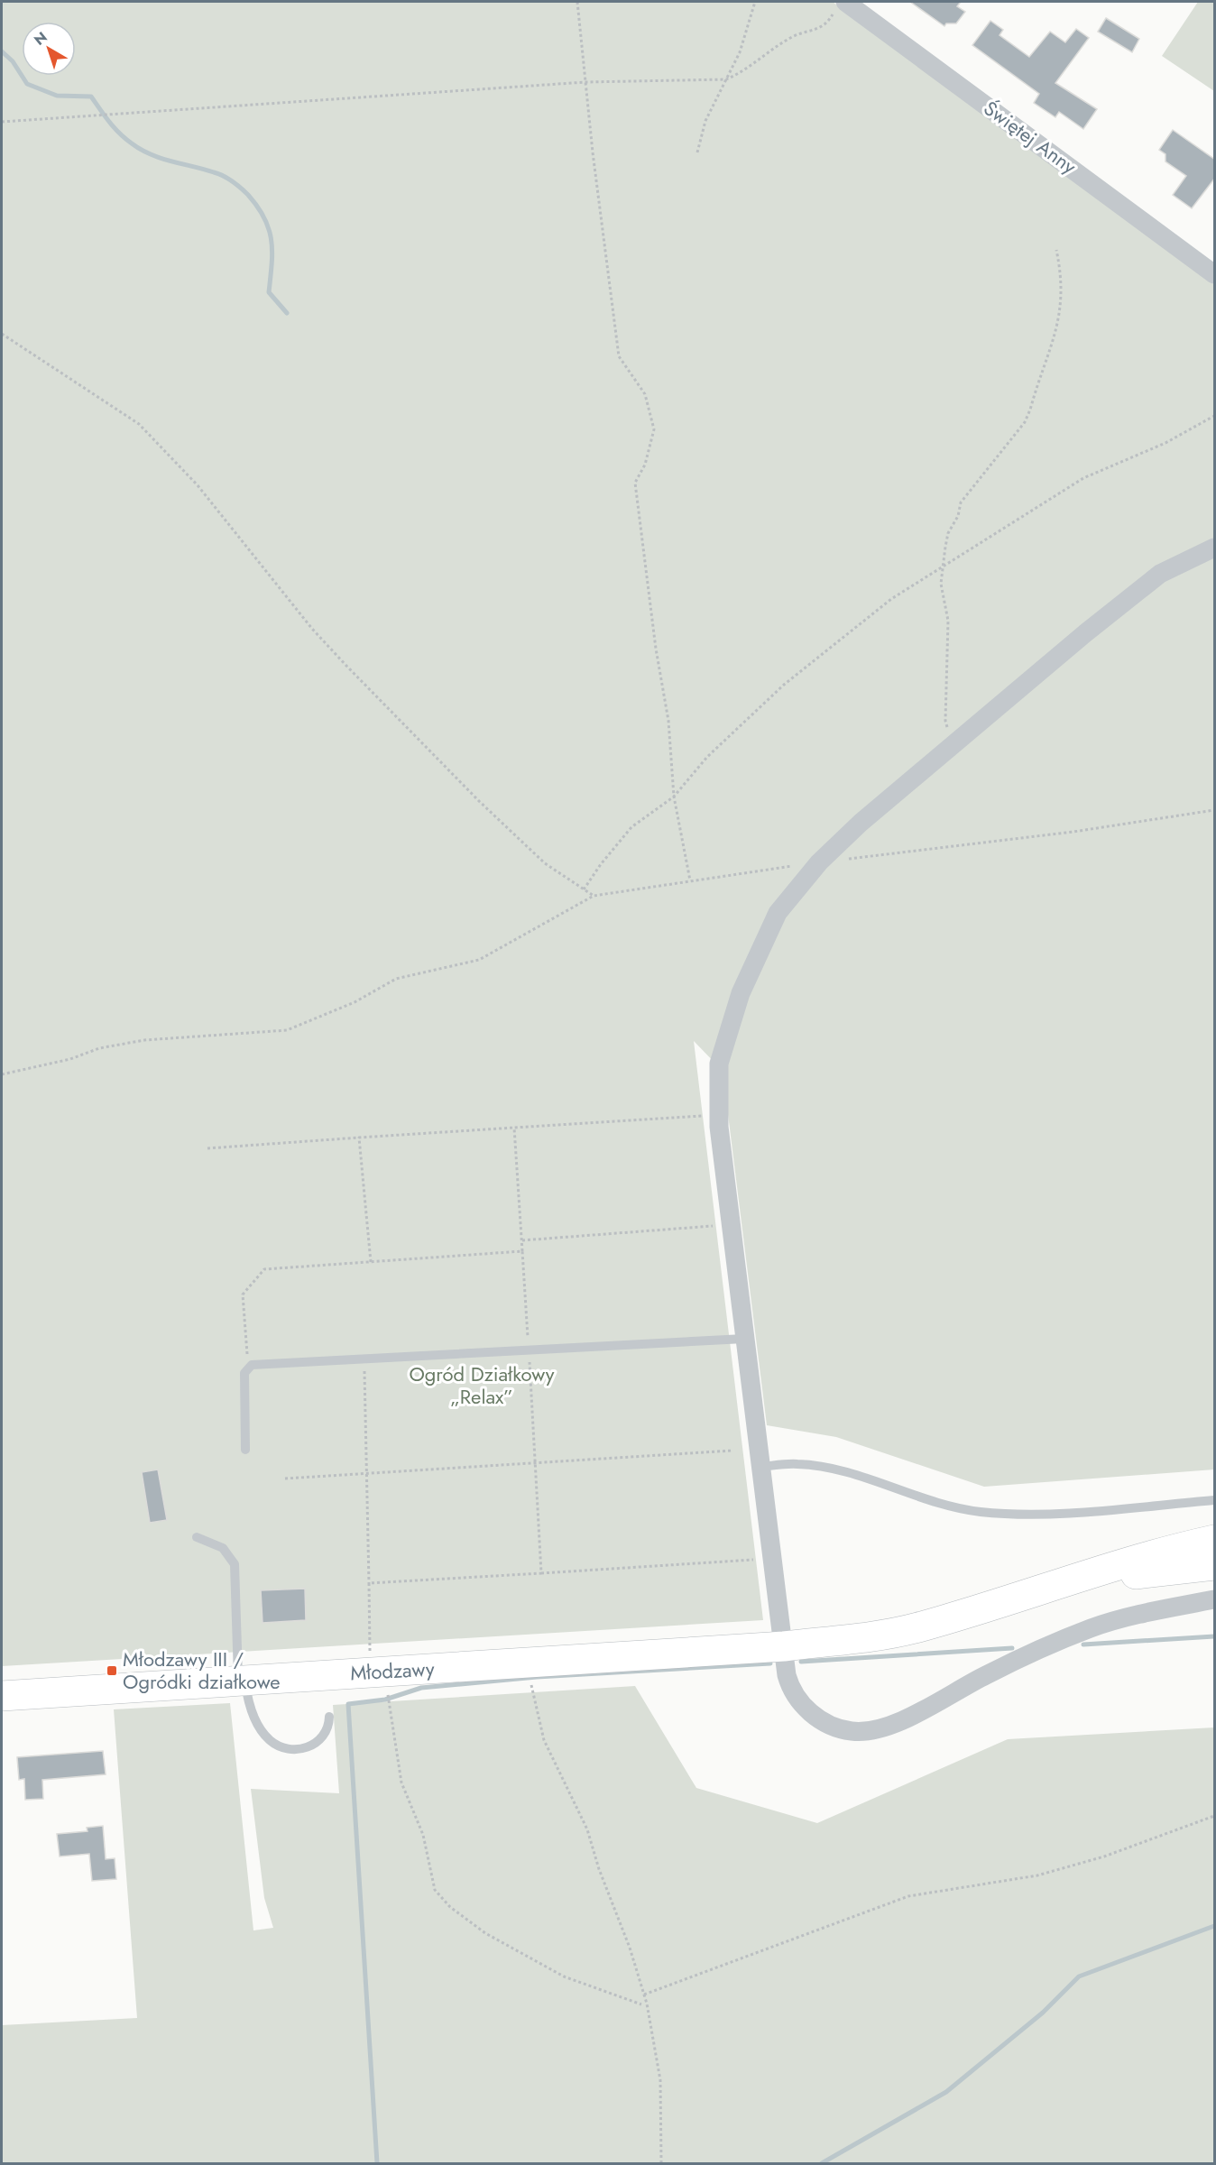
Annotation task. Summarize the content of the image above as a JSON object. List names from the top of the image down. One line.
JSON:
{"streets":{"main road":["Młodzawy"],"street":["Świętej Anny"]},"parks":["Ogród Działkowy „Relax”"],"places":{"transit":["Młodzawy III / Ogródki działkowe"]},"north":"top left"}
